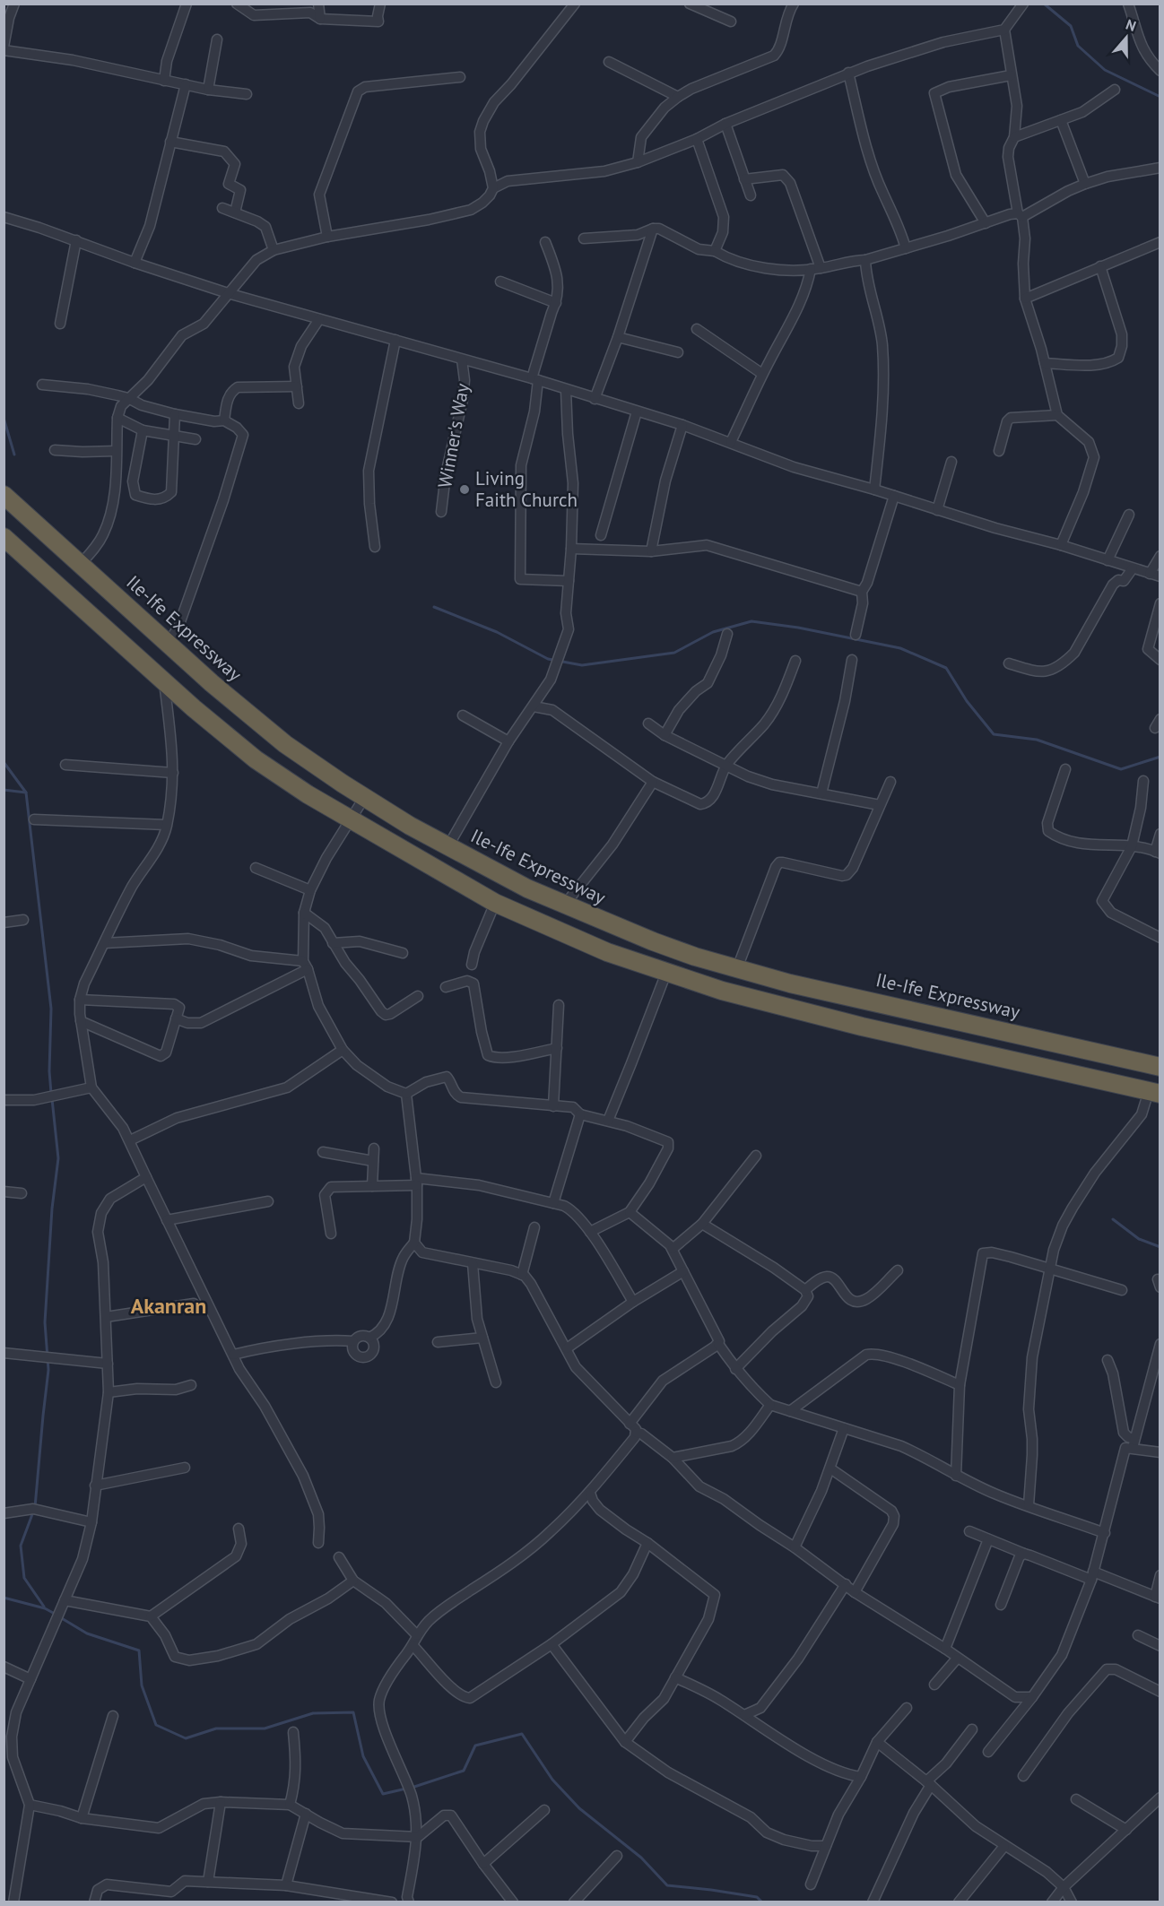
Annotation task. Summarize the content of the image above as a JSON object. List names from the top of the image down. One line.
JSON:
{"streets":{"highway":["Ile-Ife Expressway"],"street":["Winner's Way"]},"districts":["Akanran"],"places":["Living Faith Church"],"north":"top"}
